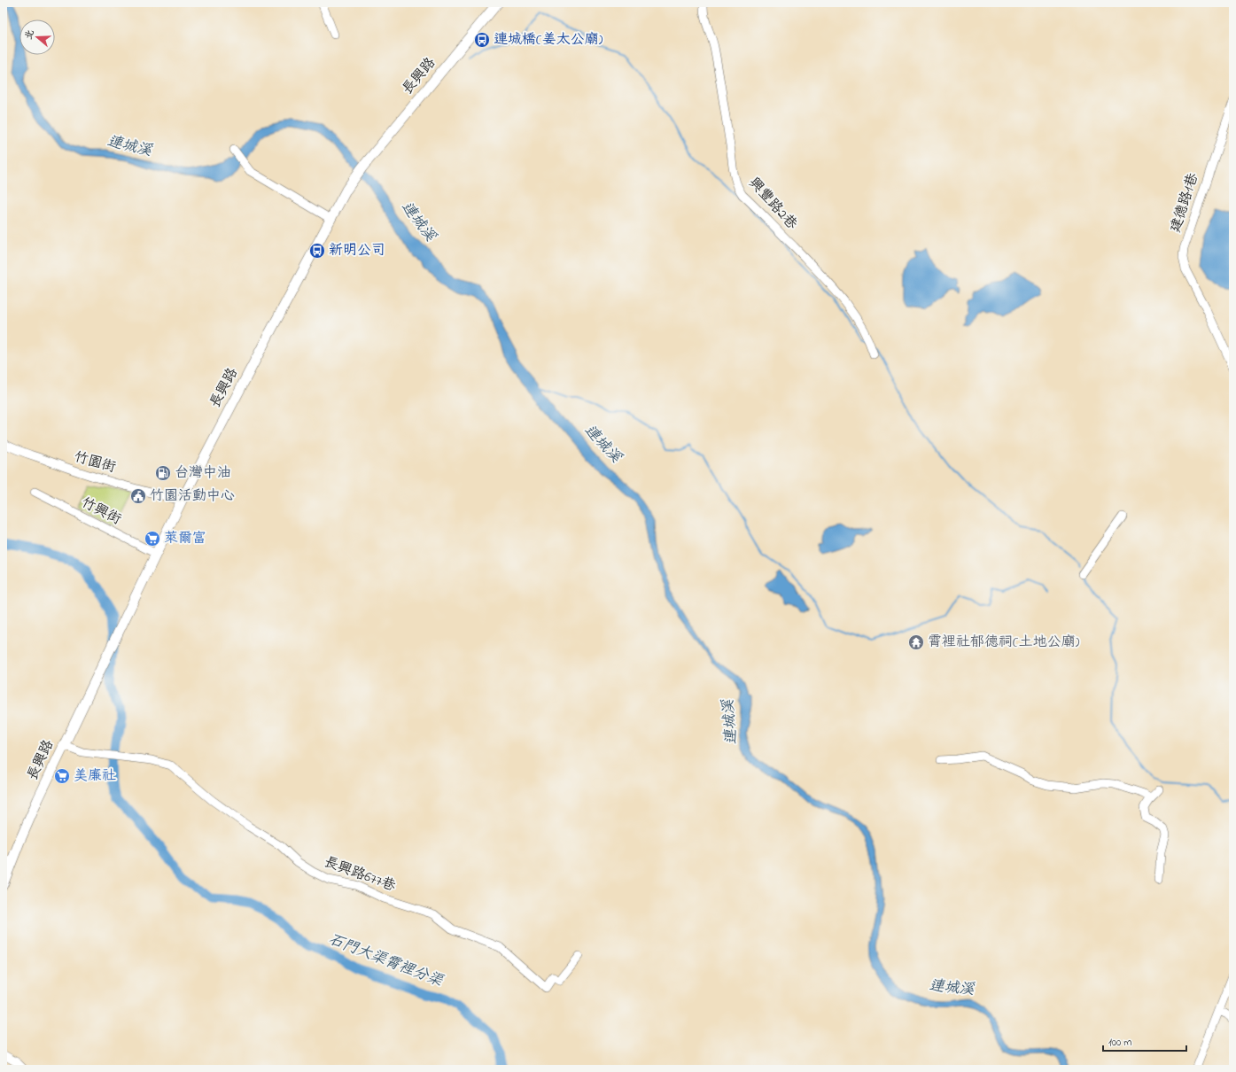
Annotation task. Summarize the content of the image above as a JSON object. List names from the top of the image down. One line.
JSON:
{"streets":{"main road":["長興路"],"street":["建德路1巷","興豐路2巷","竹園街","竹興街","長興路677巷"]},"crossings":[["長興路","竹園街"],["長興路","竹興街"],["長興路","長興路677巷"]],"water":["連城溪","石門大渠霄裡分渠"],"places":{"bus stop":["連城橋(姜太公廟)","新明公司"],"fuel station":["台灣中油"],"public building":["竹園活動中心"],"supermarket":["萊爾富","美廉社"],"temple":["霄裡社郁德祠(土地公廟)"]},"scale_bar":"100 m","north":"left"}
